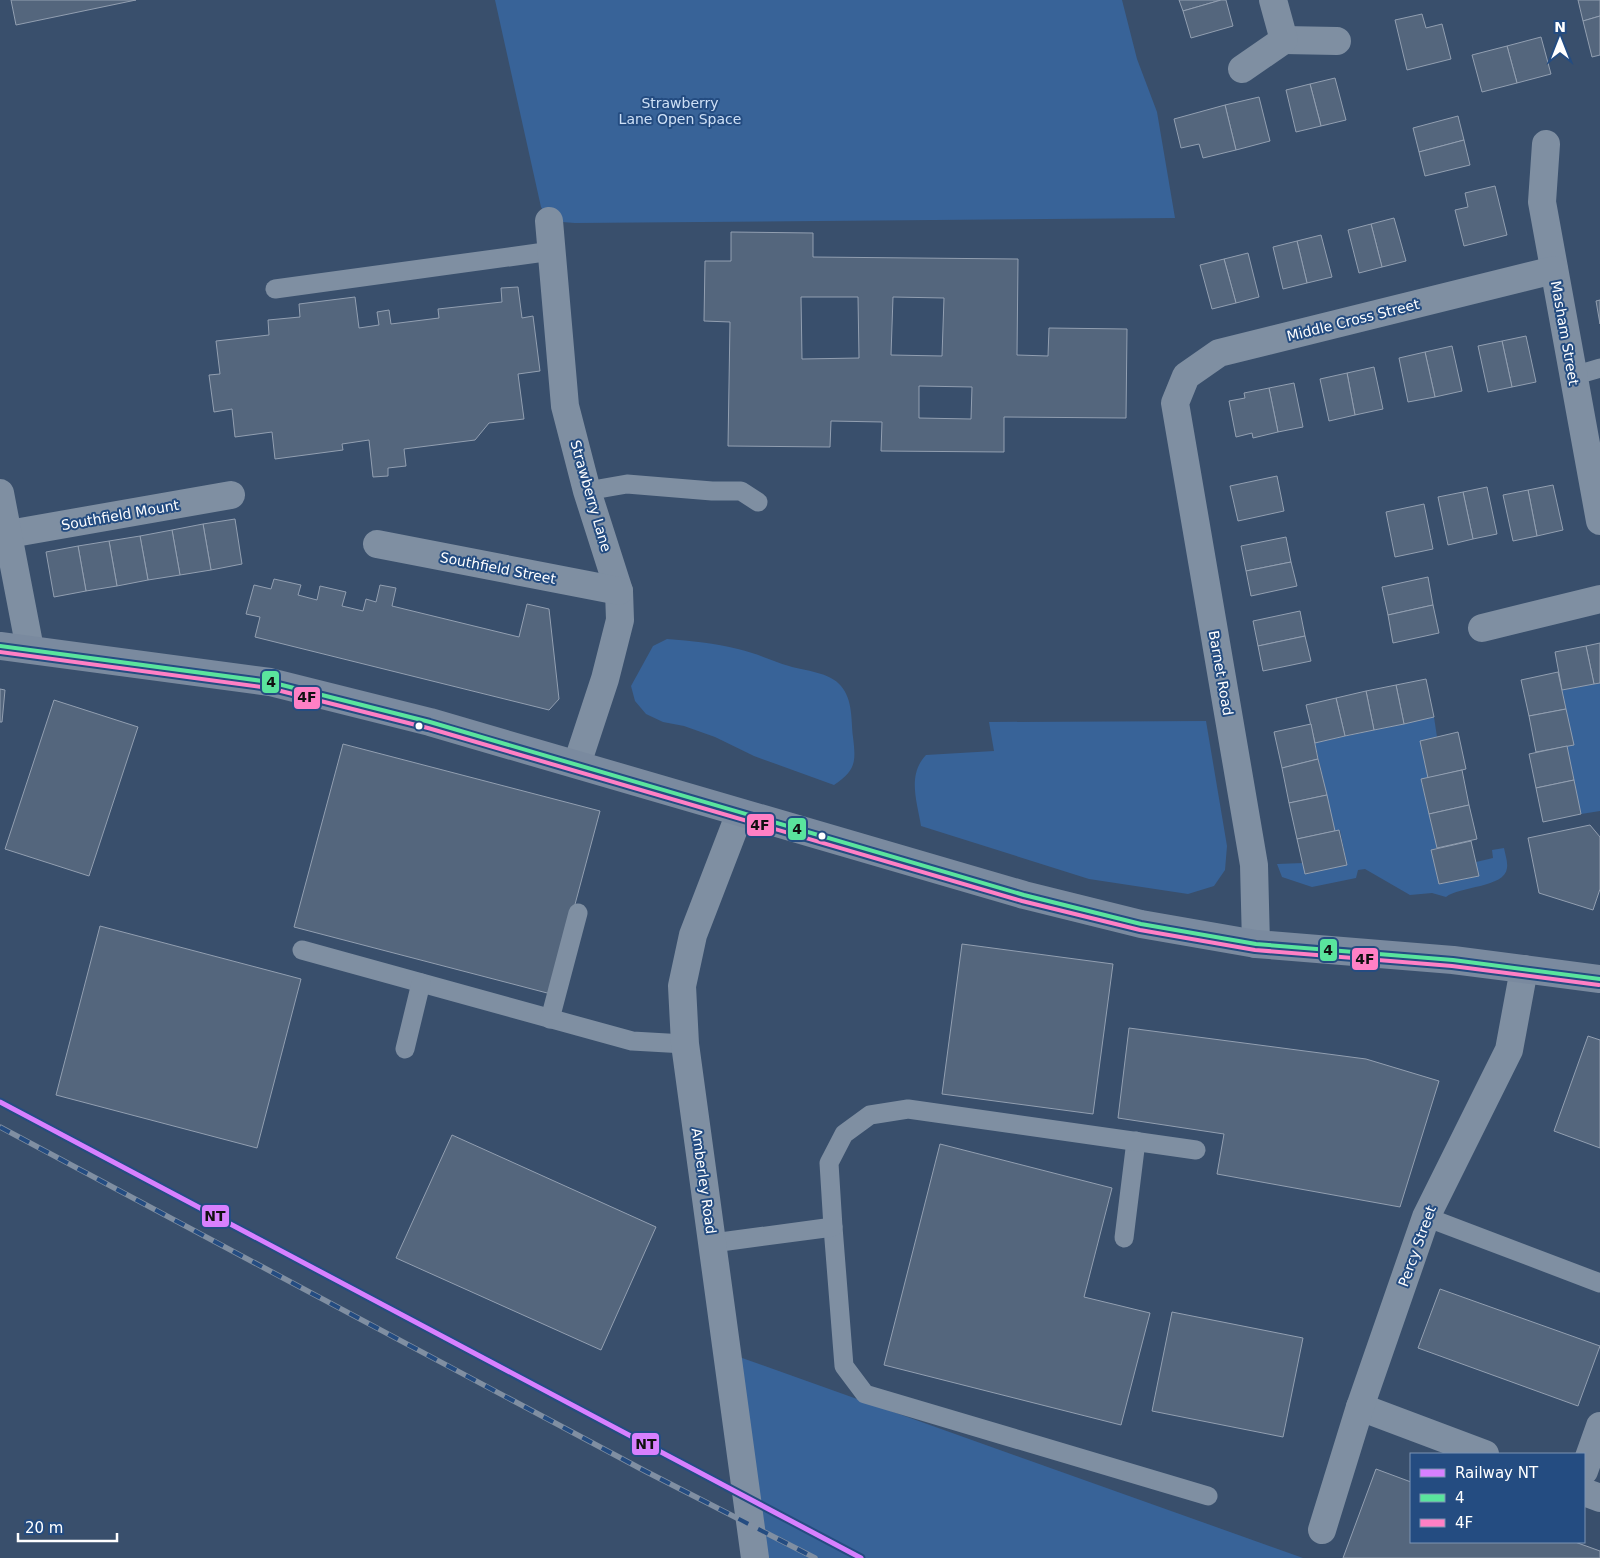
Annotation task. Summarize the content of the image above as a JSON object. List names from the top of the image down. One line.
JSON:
{"streets":{"street":["Middle Cross Street","Masham Street","Strawberry Lane","Southfield Mount","Southfield Street","Barnet Road","Amberley Road","Percy Street"]},"crossings":[["Middle Cross Street","Masham Street"],["Middle Cross Street","Barnet Road"],["Strawberry Lane","Southfield Street"]],"parks":["Strawberry Lane Open Space"],"lines":["transit line 4","transit line 4F","rail line NT"],"legend":["Railway NT","4","4F"],"scale_bar":"20 m","north":"top"}
